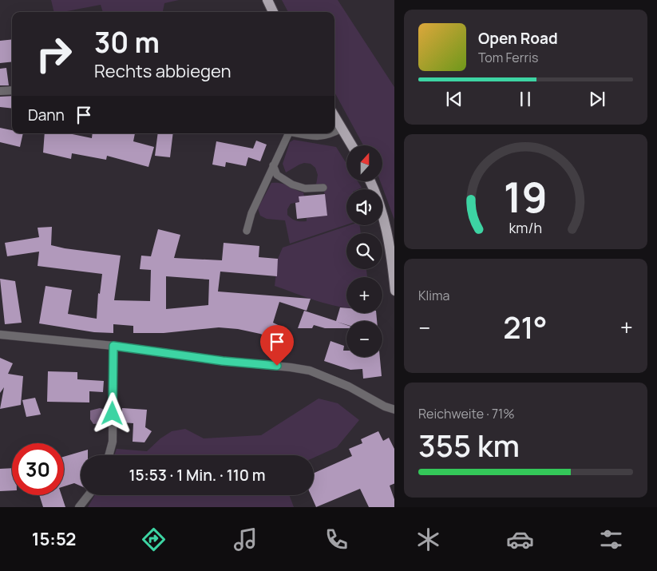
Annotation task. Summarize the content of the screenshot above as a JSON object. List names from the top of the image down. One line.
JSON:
{"north":"top","page":{"turn":["30 m","Rechts abbiegen"],"song":["Open Road","Tom Ferris"],"then":"Dann","map_buttons":["+","−"],"tile":["Klima",["Reichweite · 71%","355 km"]],"heat":["−","21°","+"],"limit":"30","trip":"15:53 · 1 Min. · 110 m","tabs":"15:52","gauge":["19","km/h"]}}
